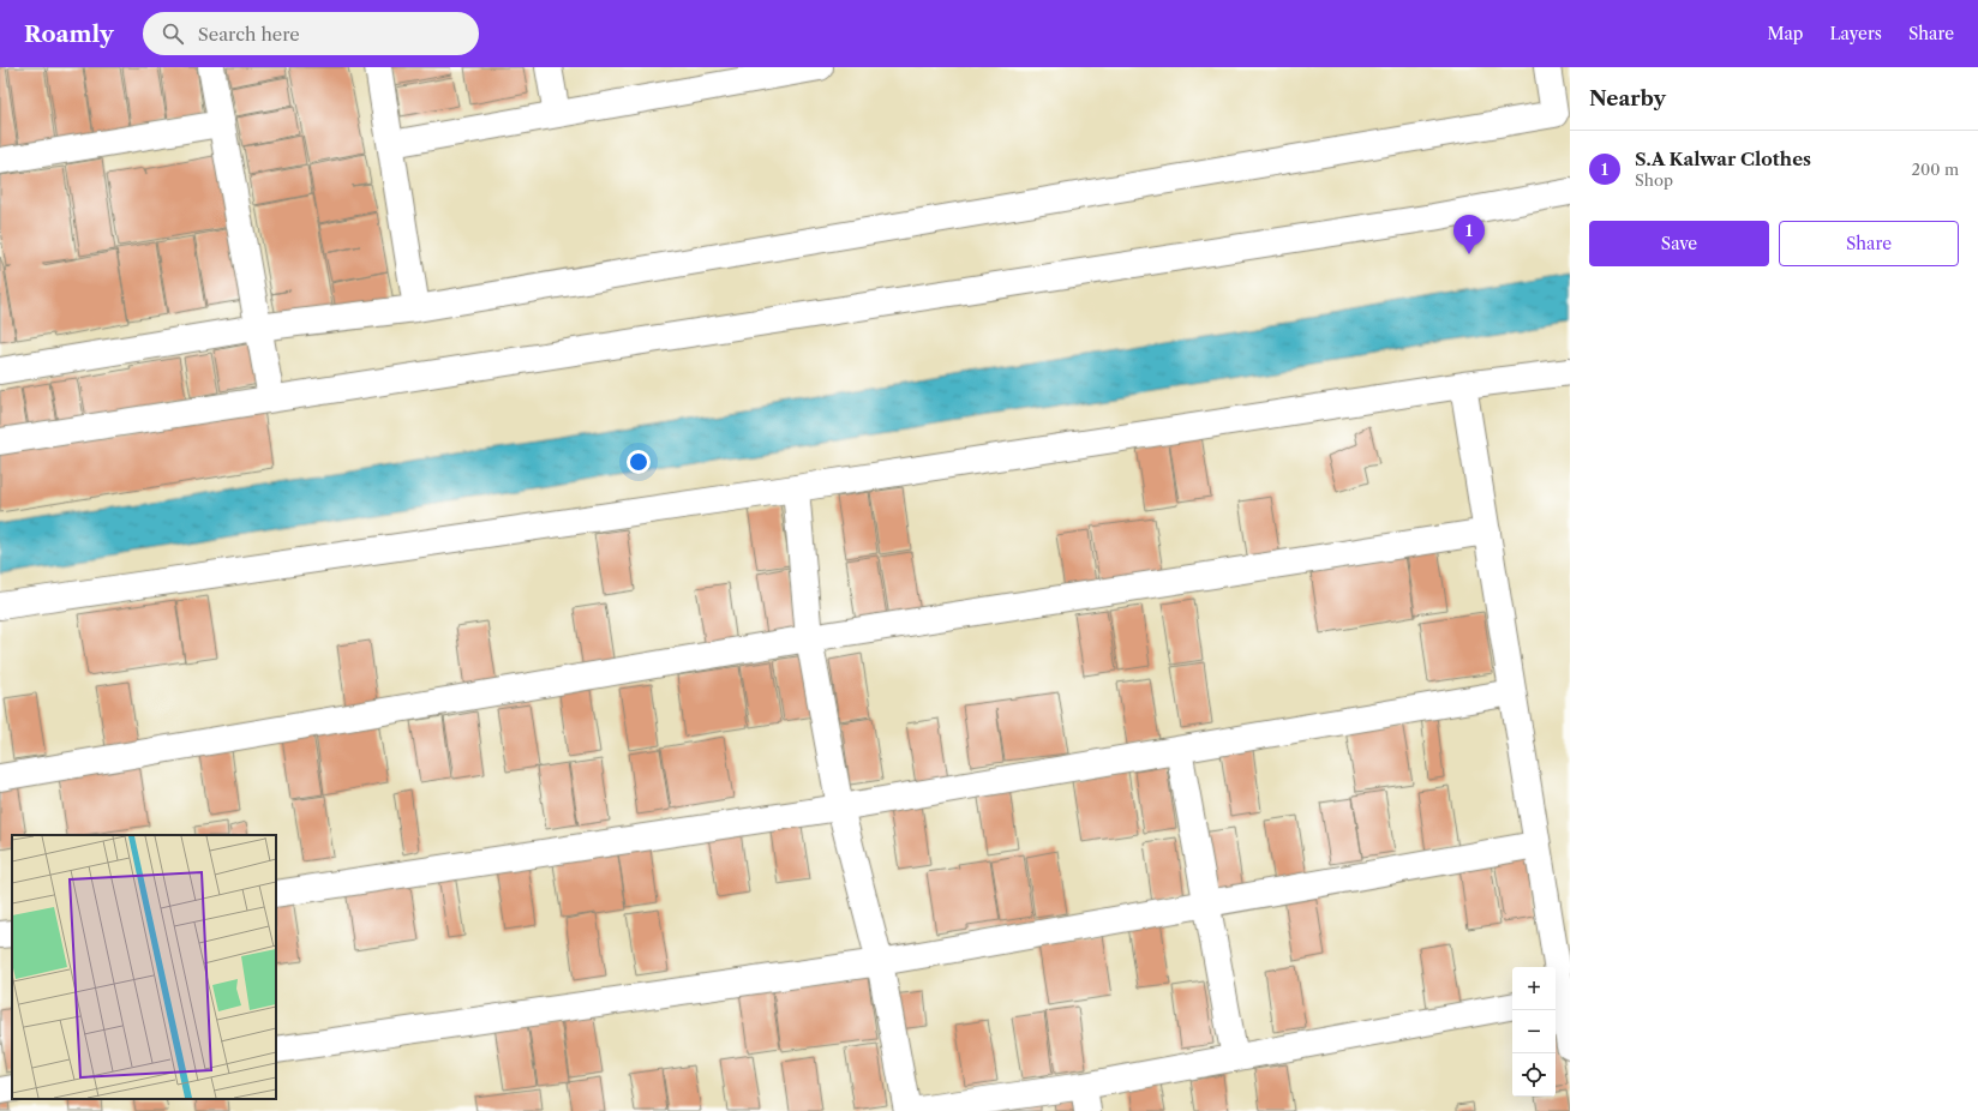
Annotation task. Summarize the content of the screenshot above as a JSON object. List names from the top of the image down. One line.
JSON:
{"page":{"header":"Roamly","search":"Search here","nav":["Map","Layers","Share"],"heading":"Nearby","list":[{"mark":"1","name":"S.A Kalwar Clothes","note":"Shop","value":"200 m"}],"buttons":["Save","Share"],"pins":"1","map_buttons":["+","−"]}}
